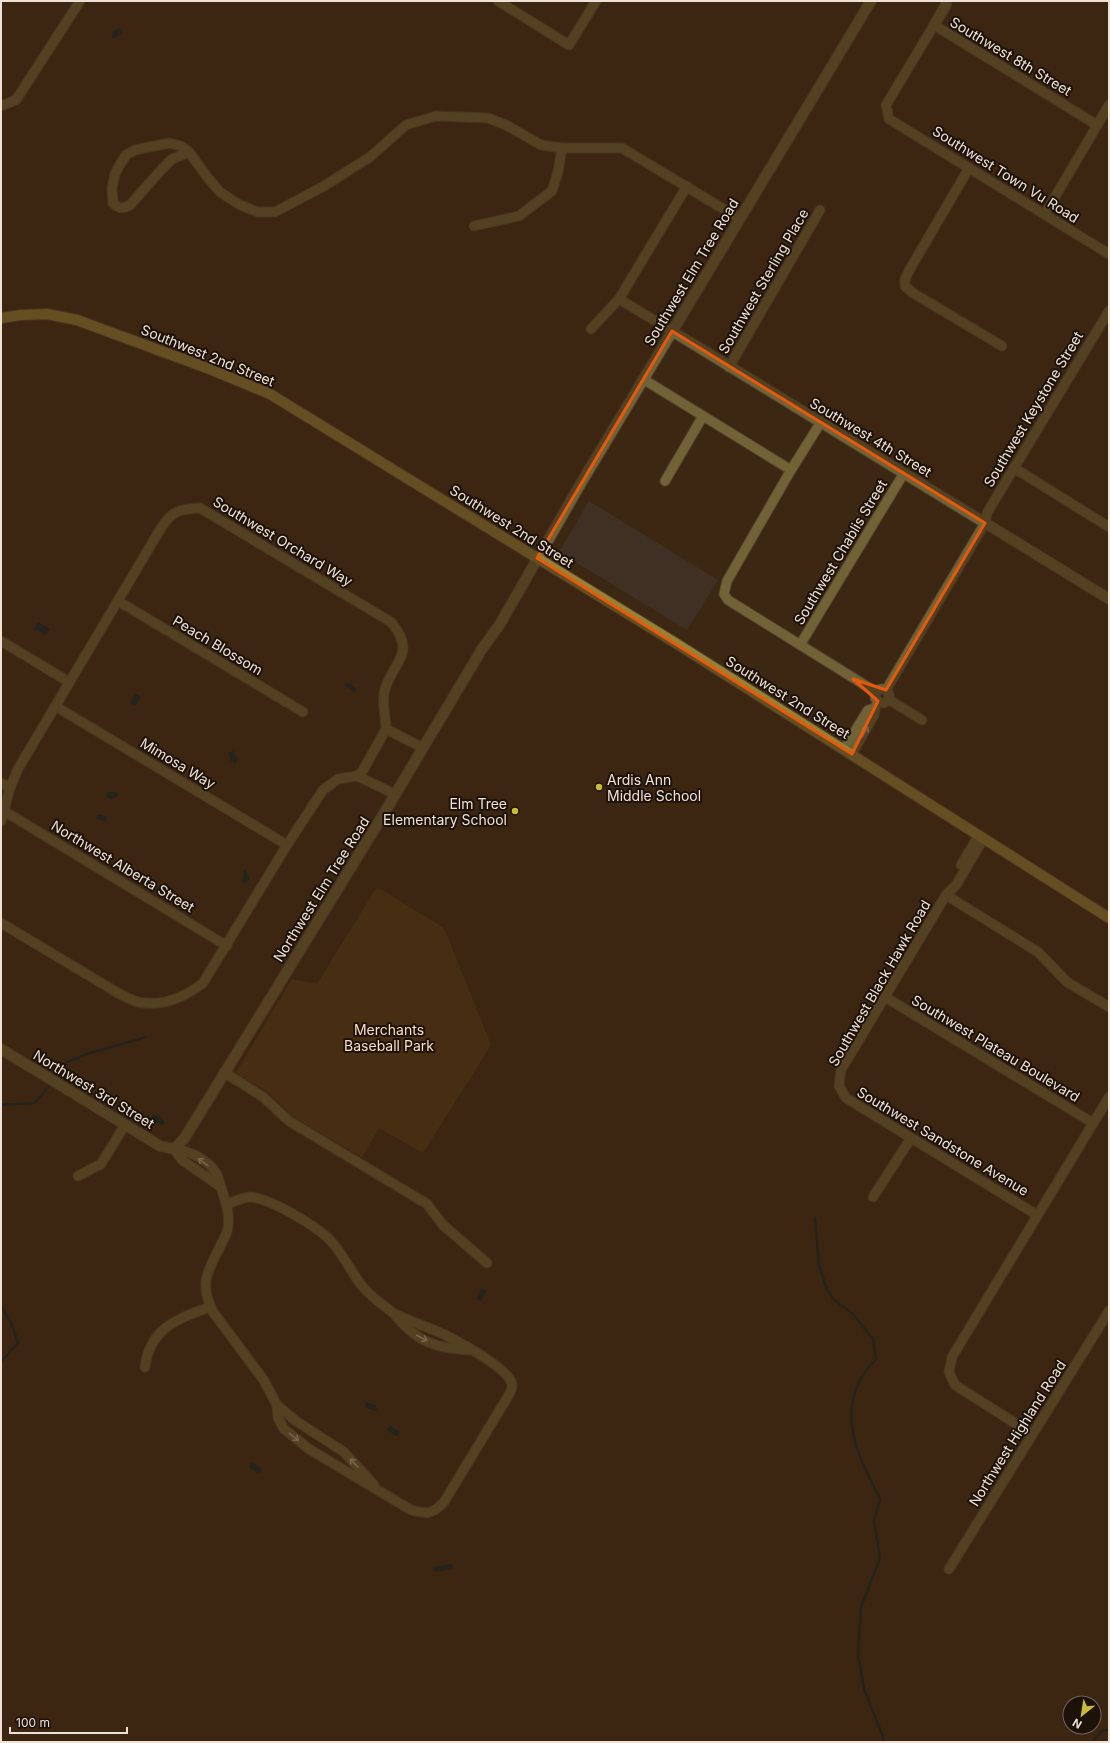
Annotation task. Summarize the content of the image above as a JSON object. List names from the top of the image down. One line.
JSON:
{"streets":{"main road":["Southwest 2nd Street"],"street":["Southwest 8th Street","Southwest Town Vu Road","Southwest Elm Tree Road","Southwest Sterling Place","Southwest Keystone Street","Southwest 4th Street","Southwest Orchard Way","Southwest Chablis Street","Peach Blossom","Mimosa Way","Northwest Alberta Street","Northwest Elm Tree Road","Southwest Black Hawk Road","Southwest Plateau Boulevard","Northwest 3rd Street","Southwest Sandstone Avenue","Northwest Highland Road"]},"crossings":[["Southwest 8th Street","Southwest Town Vu Road"],["Southwest Elm Tree Road","Southwest 2nd Street"],["Southwest Elm Tree Road","Southwest 4th Street"],["Southwest Elm Tree Road","Northwest Elm Tree Road"],["Southwest Sterling Place","Southwest 4th Street"],["Southwest 2nd Street","Northwest Elm Tree Road"],["Southwest 2nd Street","Southwest Black Hawk Road"],["Southwest Keystone Street","Southwest 4th Street"],["Southwest 4th Street","Southwest Chablis Street"],["Southwest Orchard Way","Peach Blossom"],["Southwest Orchard Way","Mimosa Way"],["Southwest Orchard Way","Northwest Alberta Street"],["Northwest Elm Tree Road","Northwest 3rd Street"],["Southwest Black Hawk Road","Southwest Plateau Boulevard"],["Southwest Black Hawk Road","Southwest Sandstone Avenue"]],"parks":["Merchants Baseball Park"],"places":["Ardis Ann Middle School","Elm Tree Elementary School"],"scale_bar":"100 m","north":"bottom left"}
